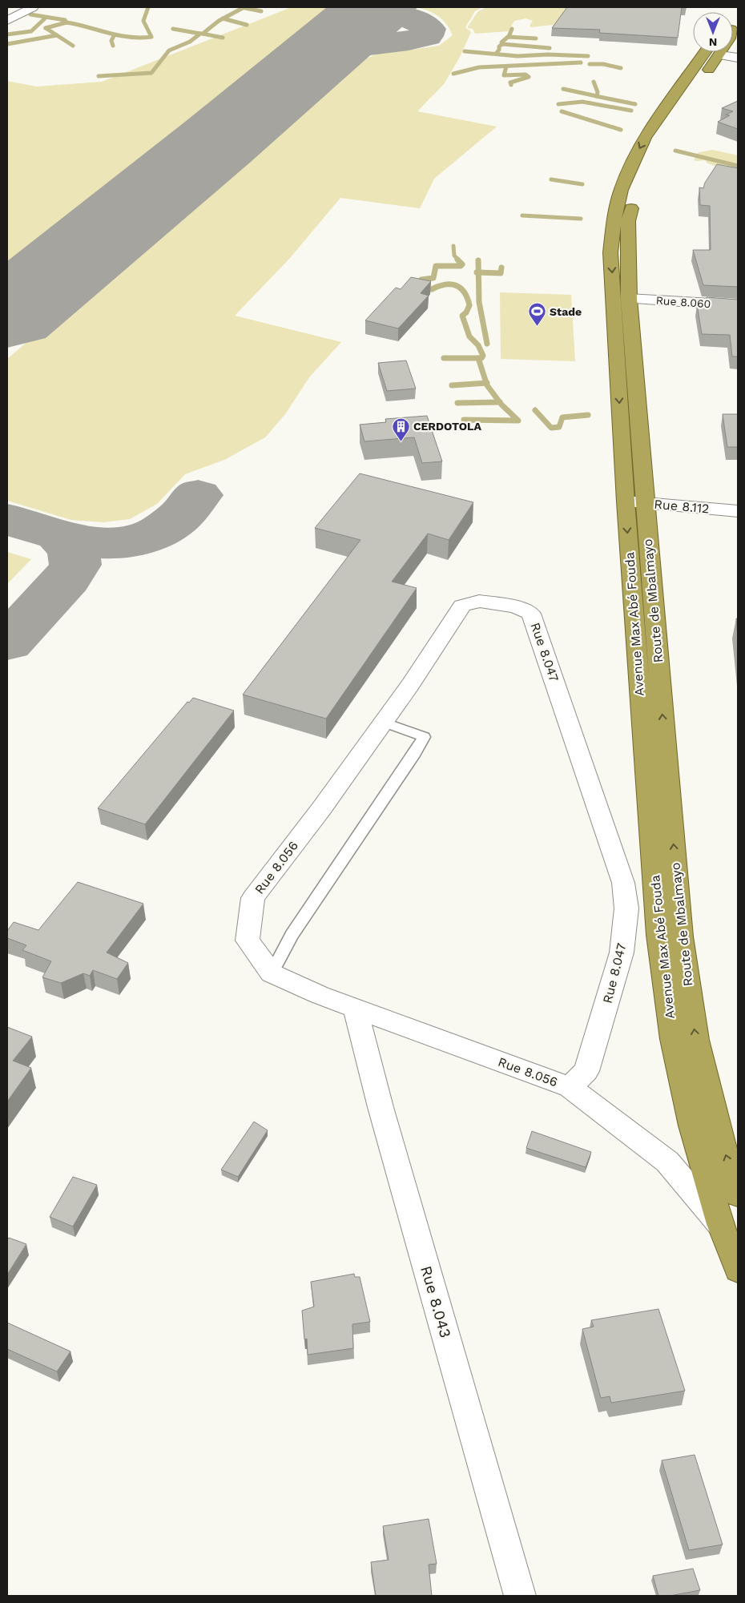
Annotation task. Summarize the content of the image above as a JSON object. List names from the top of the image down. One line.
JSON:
{"streets":{"highway":["Route de Mbalmayo","Avenue Max Abé Fouda"],"street":["Rue 8.060","Rue 8.112","Rue 8.047","Rue 8.056","Rue 8.043"]},"crossings":[["Rue 8.060","Route de Mbalmayo"],["Rue 8.112","Route de Mbalmayo"],["Rue 8.112","Avenue Max Abé Fouda"],["Route de Mbalmayo","Avenue Max Abé Fouda"],["Rue 8.047","Rue 8.056"],["Rue 8.056","Rue 8.043"]],"one_way":["Route de Mbalmayo","Avenue Max Abé Fouda"],"places":{"sports":["Stade"],"building":["CERDOTOLA"]},"north":"bottom"}
